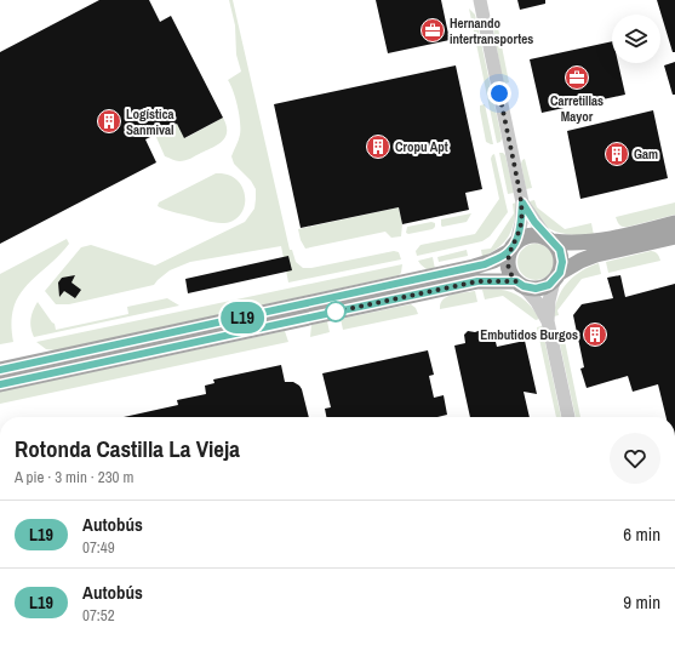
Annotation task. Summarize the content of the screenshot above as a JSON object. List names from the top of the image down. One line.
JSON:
{"places":{"office":["Hernando intertransportes","Carretillas Mayor"],"building":["Logística Sanmival","Cropu Apt","Gam","Embutidos Burgos"]},"lines":["bus line L19"],"page":{"on_map":"L19","heading":["Rotonda Castilla La Vieja","A pie · 3 min · 230 m"],"list":[{"mark":"L19","name":"Autobús","note":"07:49","value":"6 min"},{"mark":"L19","name":"Autobús","note":"07:52","value":"9 min"}]}}
